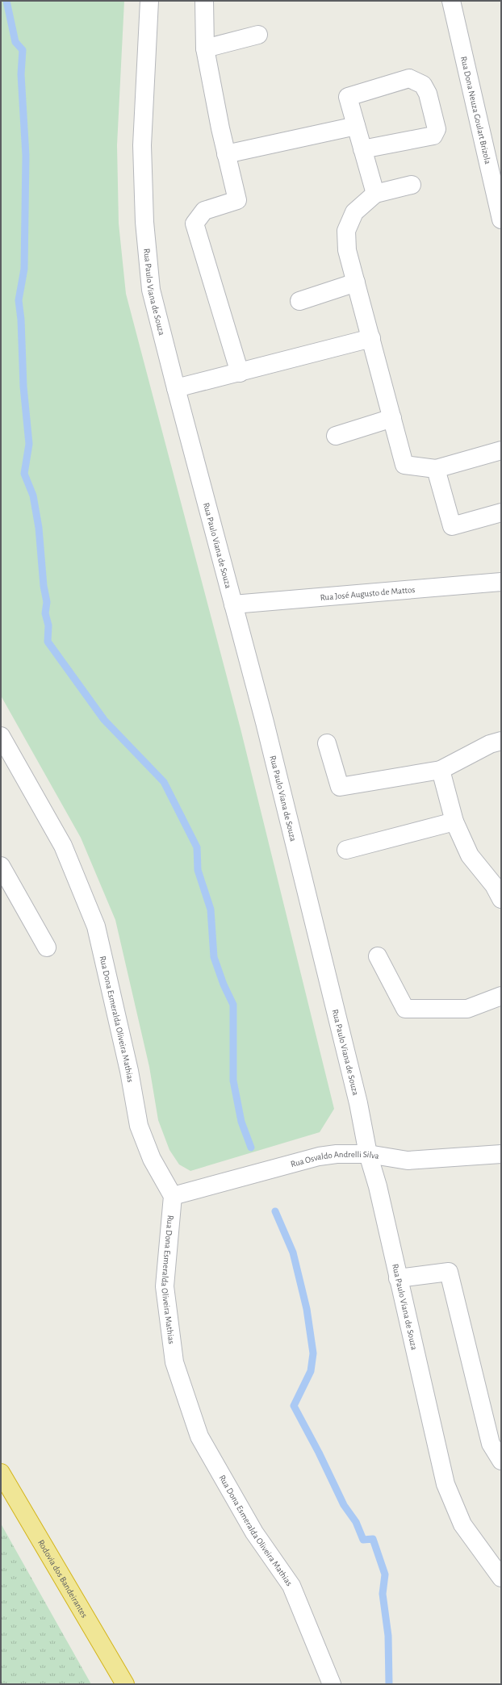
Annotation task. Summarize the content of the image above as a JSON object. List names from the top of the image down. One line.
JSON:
{"streets":{"highway":["Rodovia dos Bandeirantes"],"street":["Rua Dona Neuza Goulart Brizola","Rua Paulo Viana de Souza","Rua José Augusto de Mattos","Rua Dona Esmeralda Oliveira Mathias","Rua Osvaldo Andrelli Silva"]},"crossings":[["Rua Paulo Viana de Souza","Rua José Augusto de Mattos"],["Rua Paulo Viana de Souza","Rua Osvaldo Andrelli Silva"],["Rua Dona Esmeralda Oliveira Mathias","Rua Osvaldo Andrelli Silva"]]}
